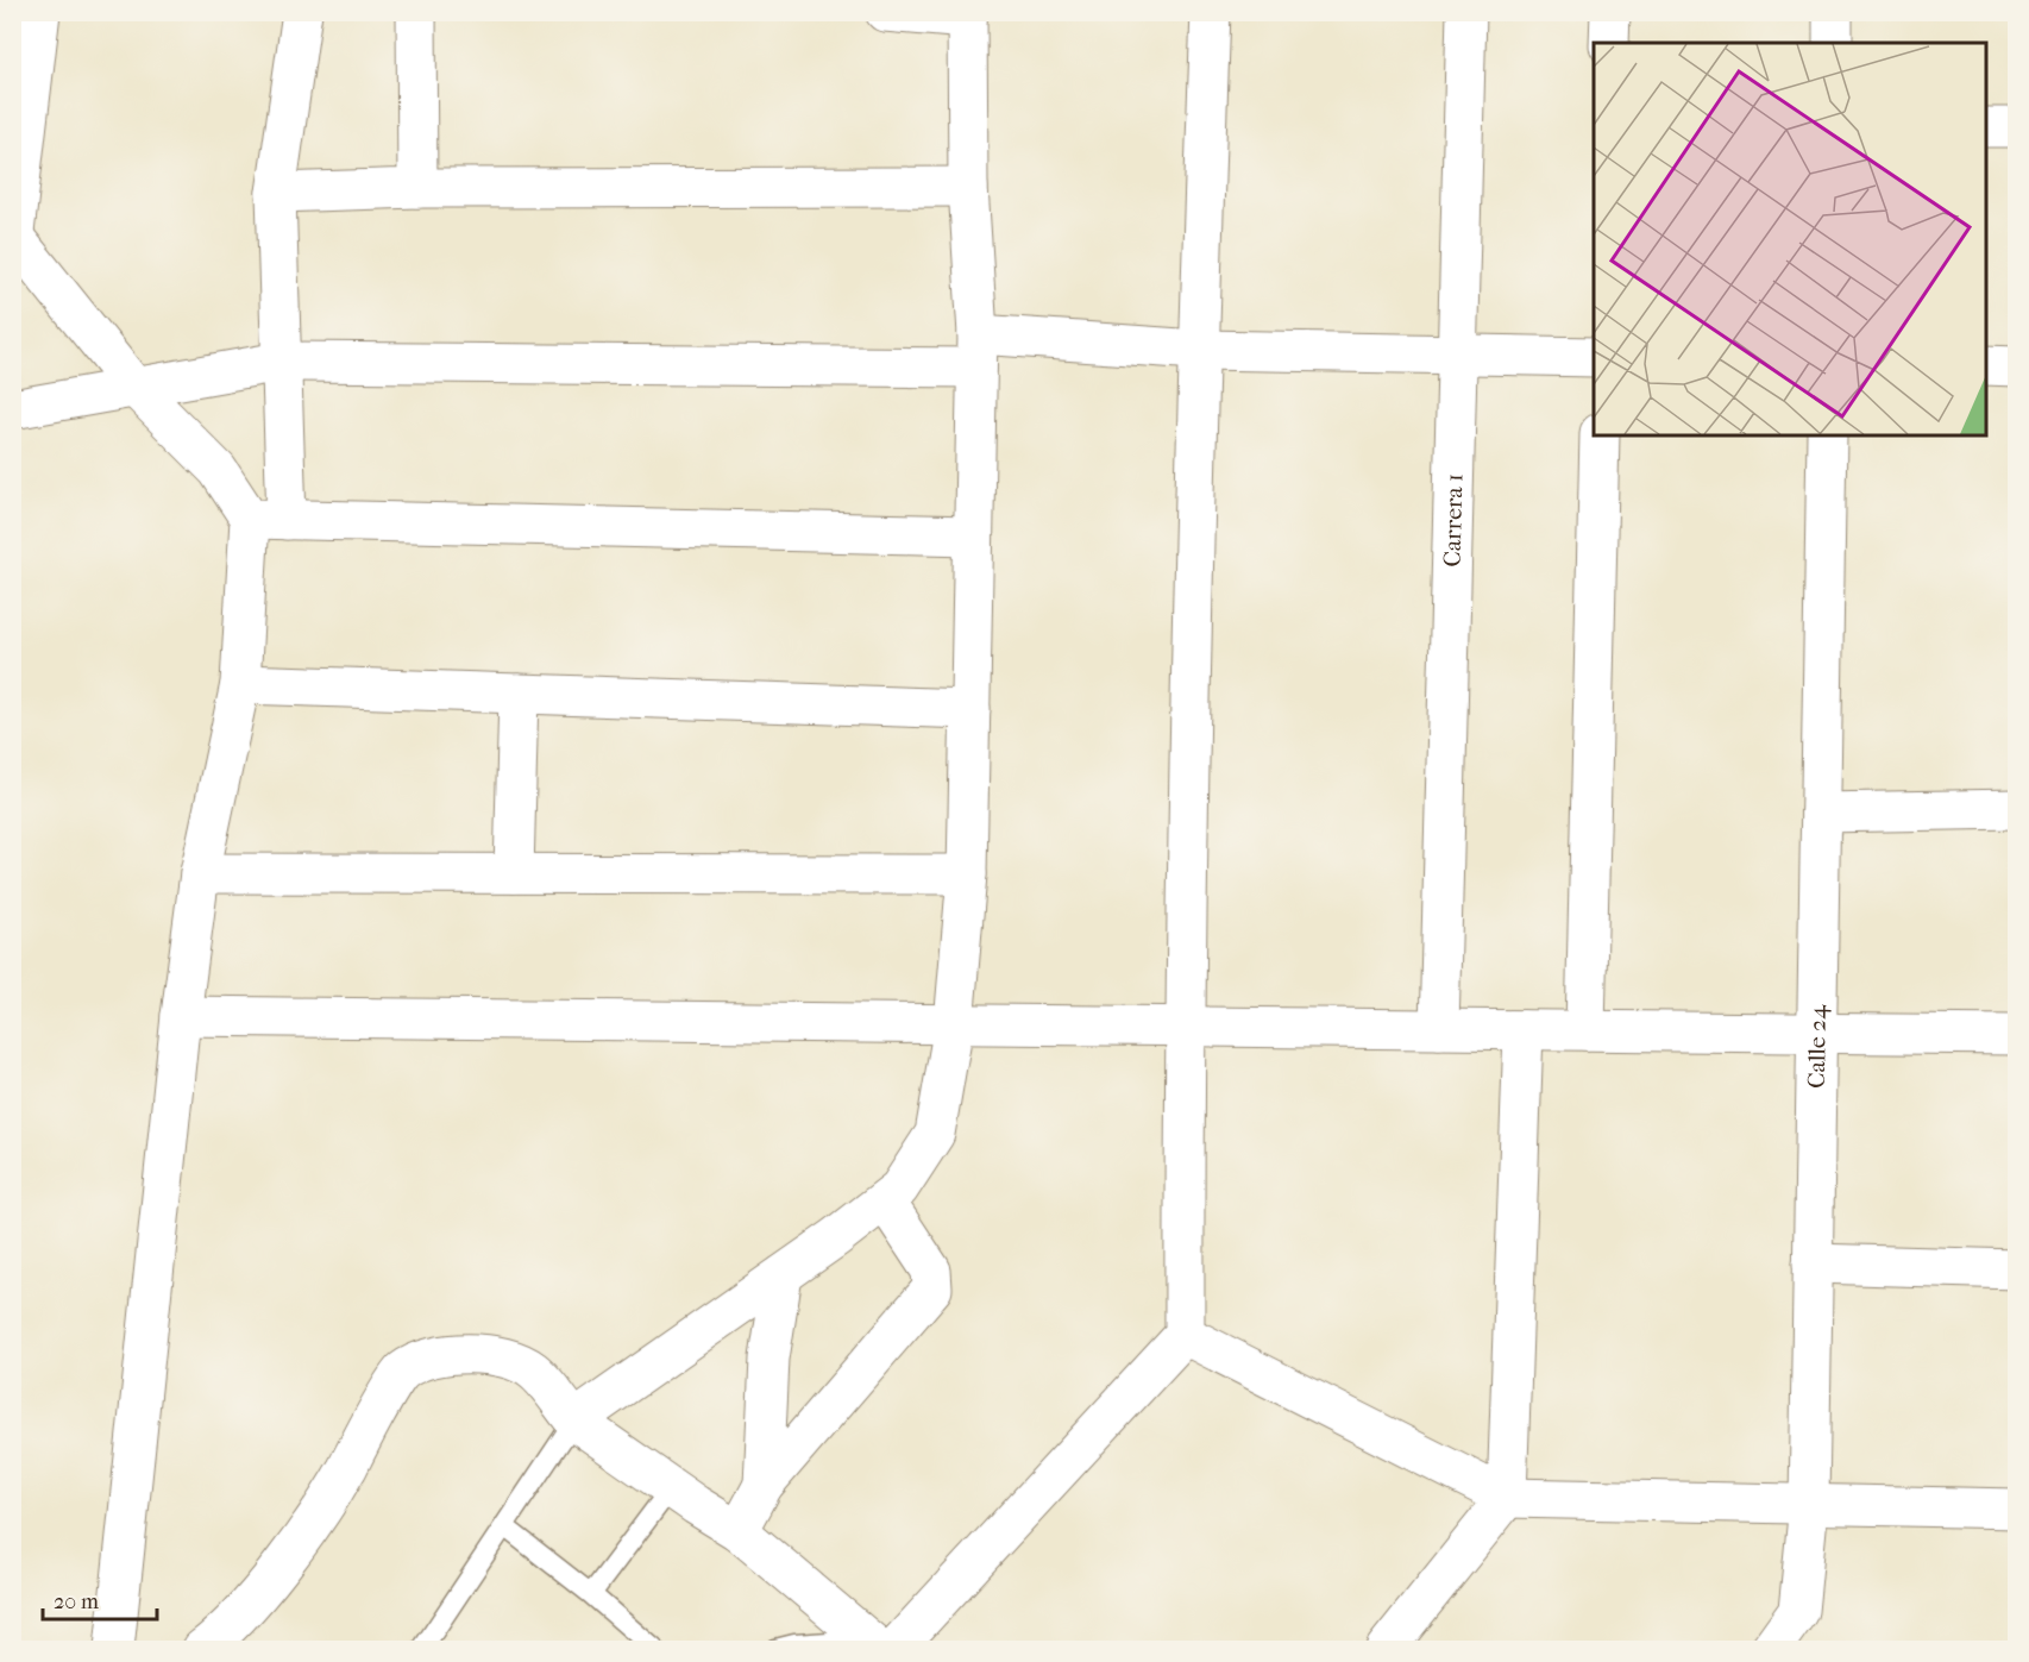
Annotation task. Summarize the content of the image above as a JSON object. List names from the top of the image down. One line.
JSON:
{"streets":{"street":["Carrera 1","Calle 24"]},"scale_bar":"20 m"}
